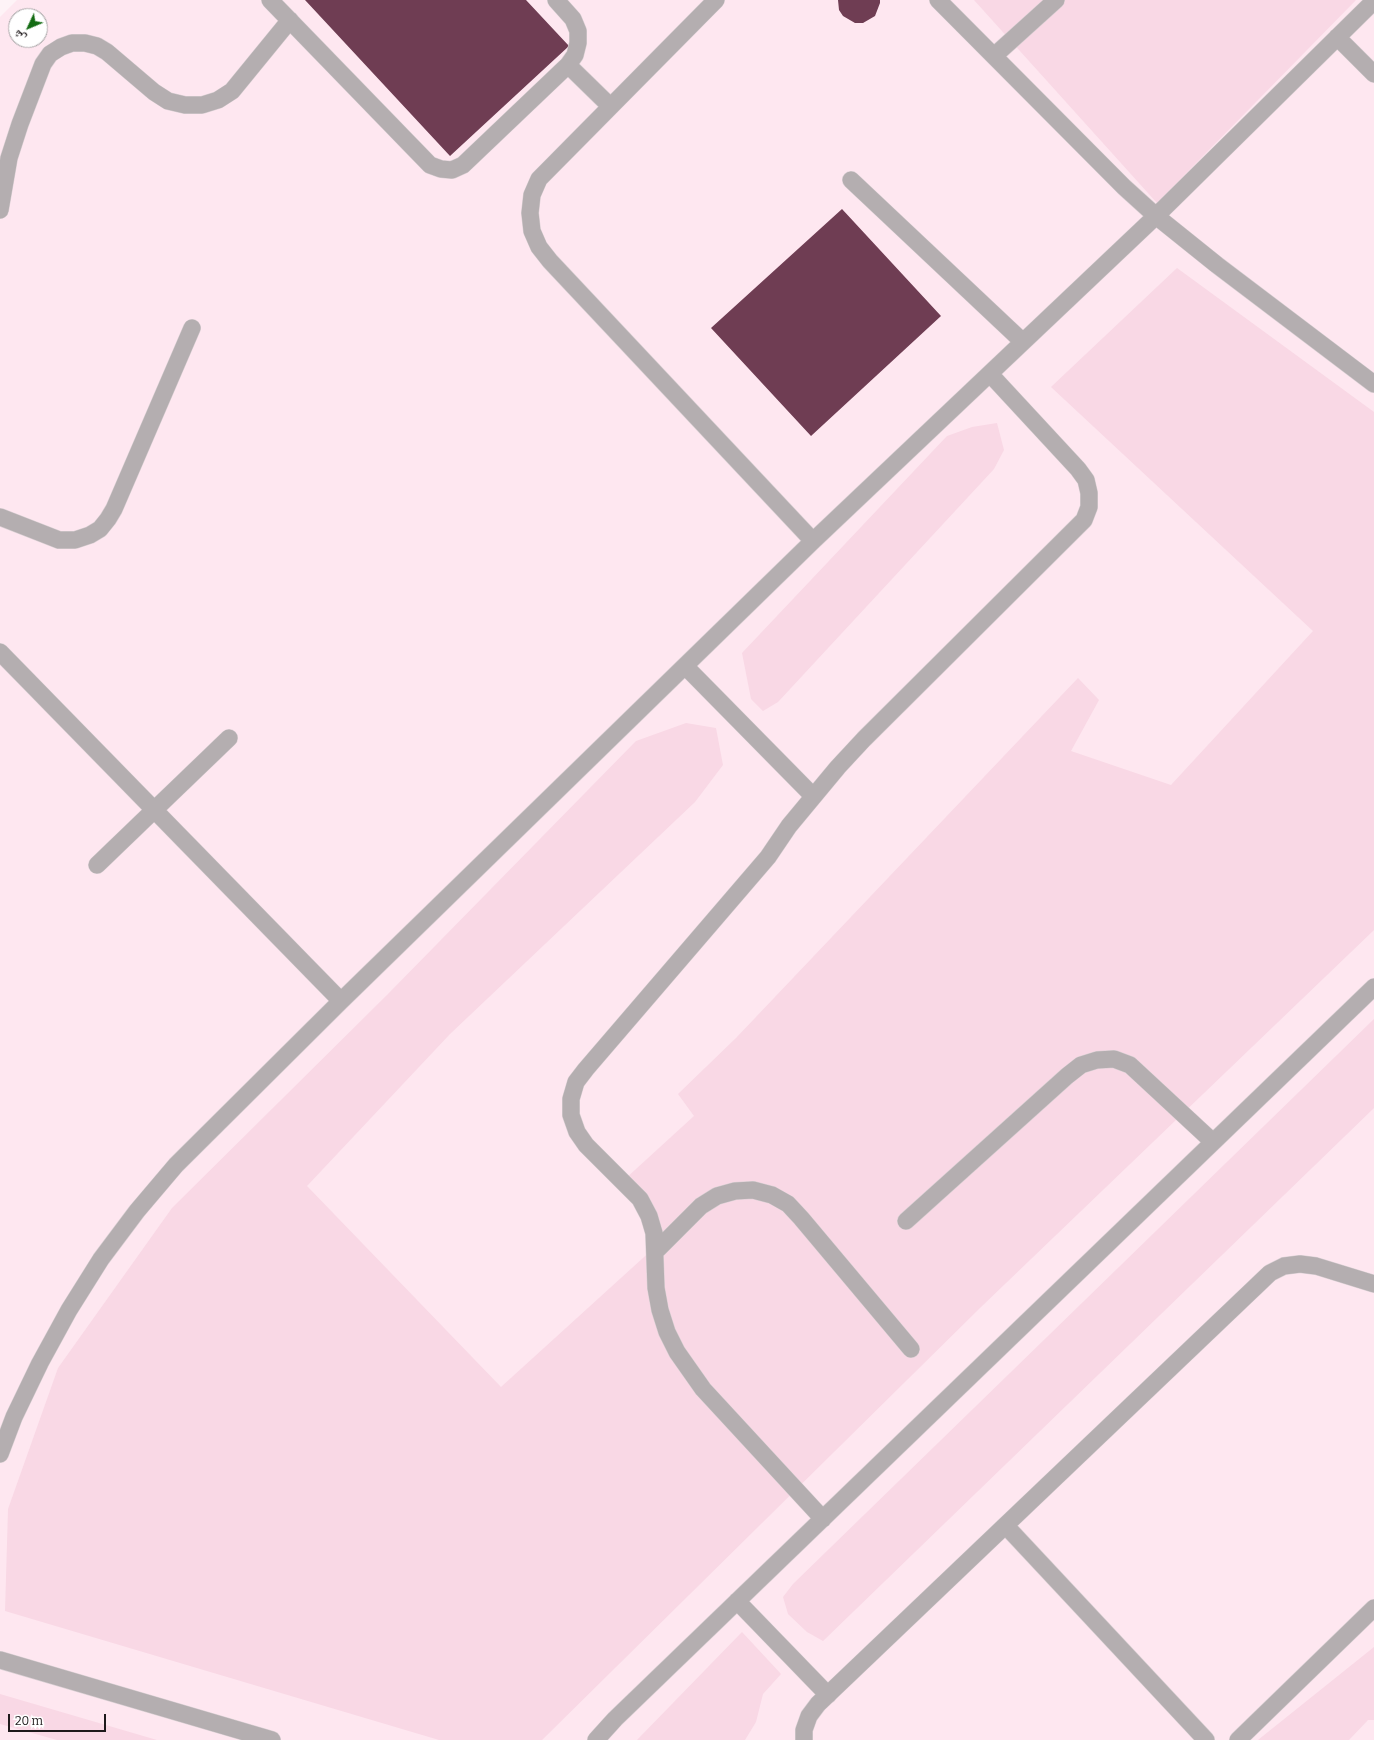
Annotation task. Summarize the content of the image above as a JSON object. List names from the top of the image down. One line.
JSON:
{"scale_bar":"20 m","north":"bottom left"}
